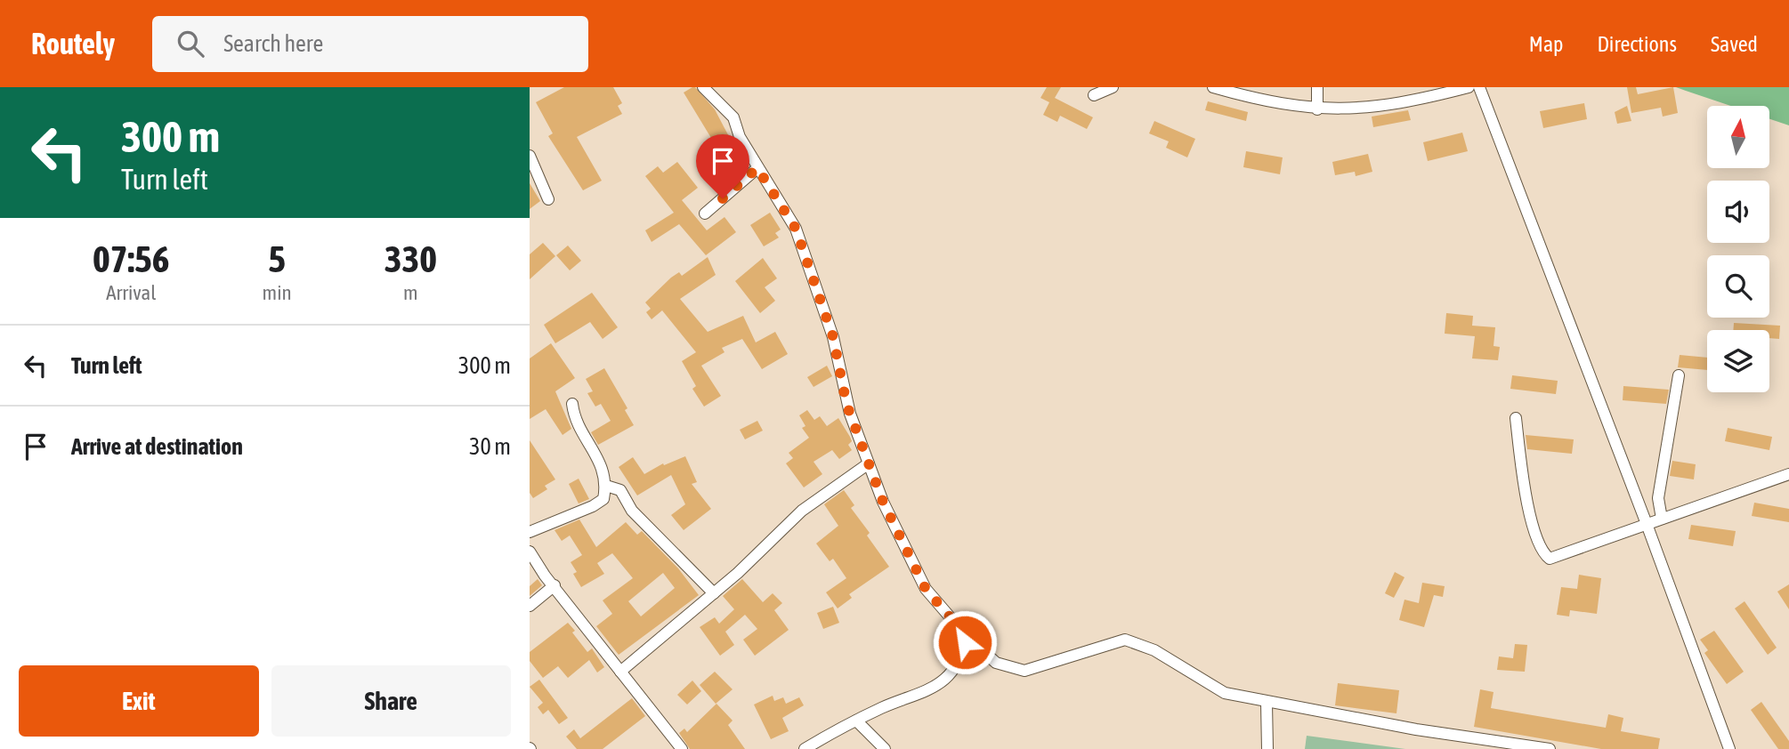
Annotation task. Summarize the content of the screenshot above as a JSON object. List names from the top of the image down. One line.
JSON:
{"north":"top","page":{"header":"Routely","search":"Search here","nav":["Map","Directions","Saved"],"turn":["300 m","Turn left"],"eta":["07:56","Arrival","5","min","330","m"],"list":[{"name":"Turn left","value":"300 m"},{"name":"Arrive at destination","value":"30 m"}],"buttons":["Exit","Share"]}}
